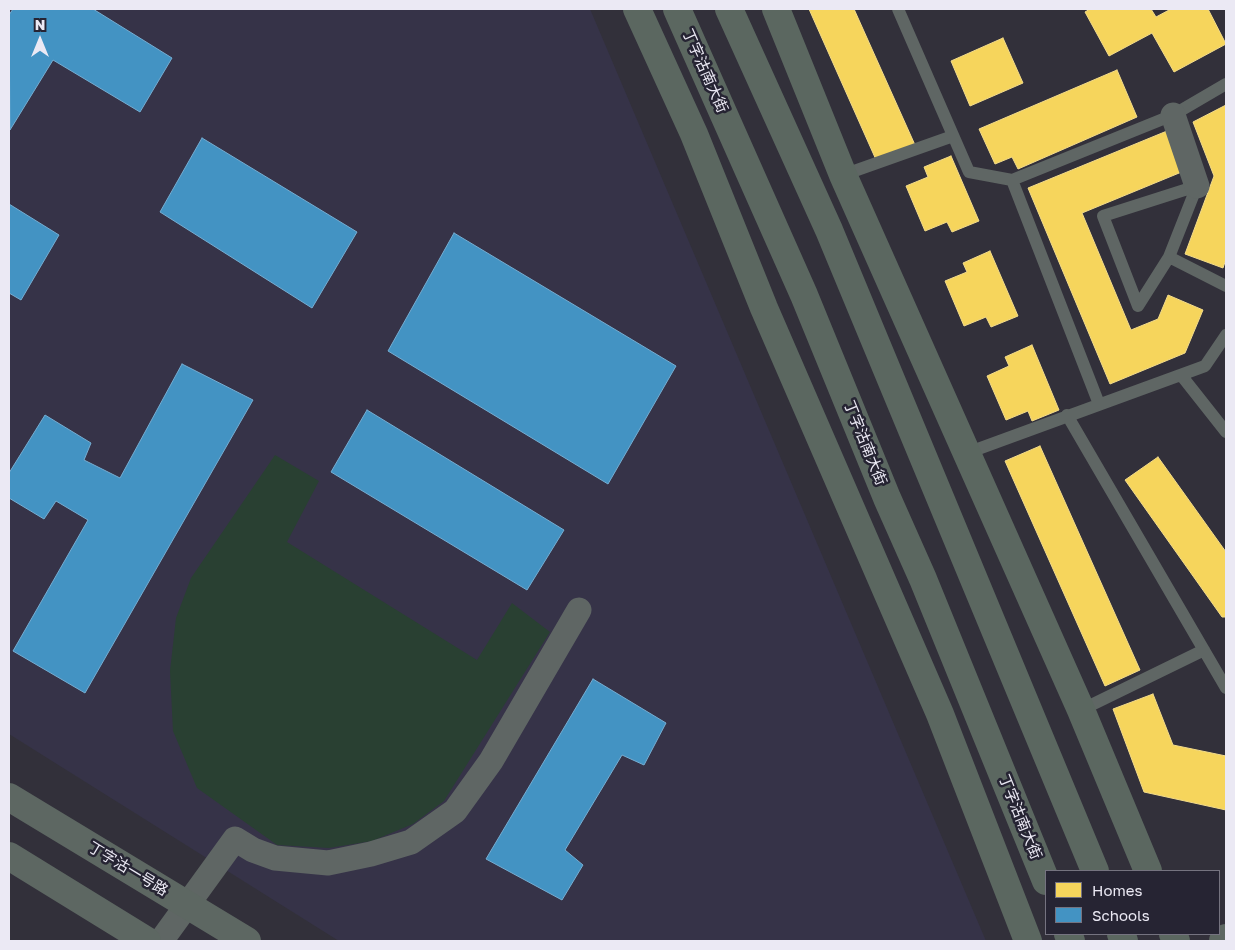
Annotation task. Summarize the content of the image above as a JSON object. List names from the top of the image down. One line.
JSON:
{"streets":{"main road":["丁字沽南大街","丁字沽一号路"]},"legend":["Homes","Schools"],"north":"top"}
